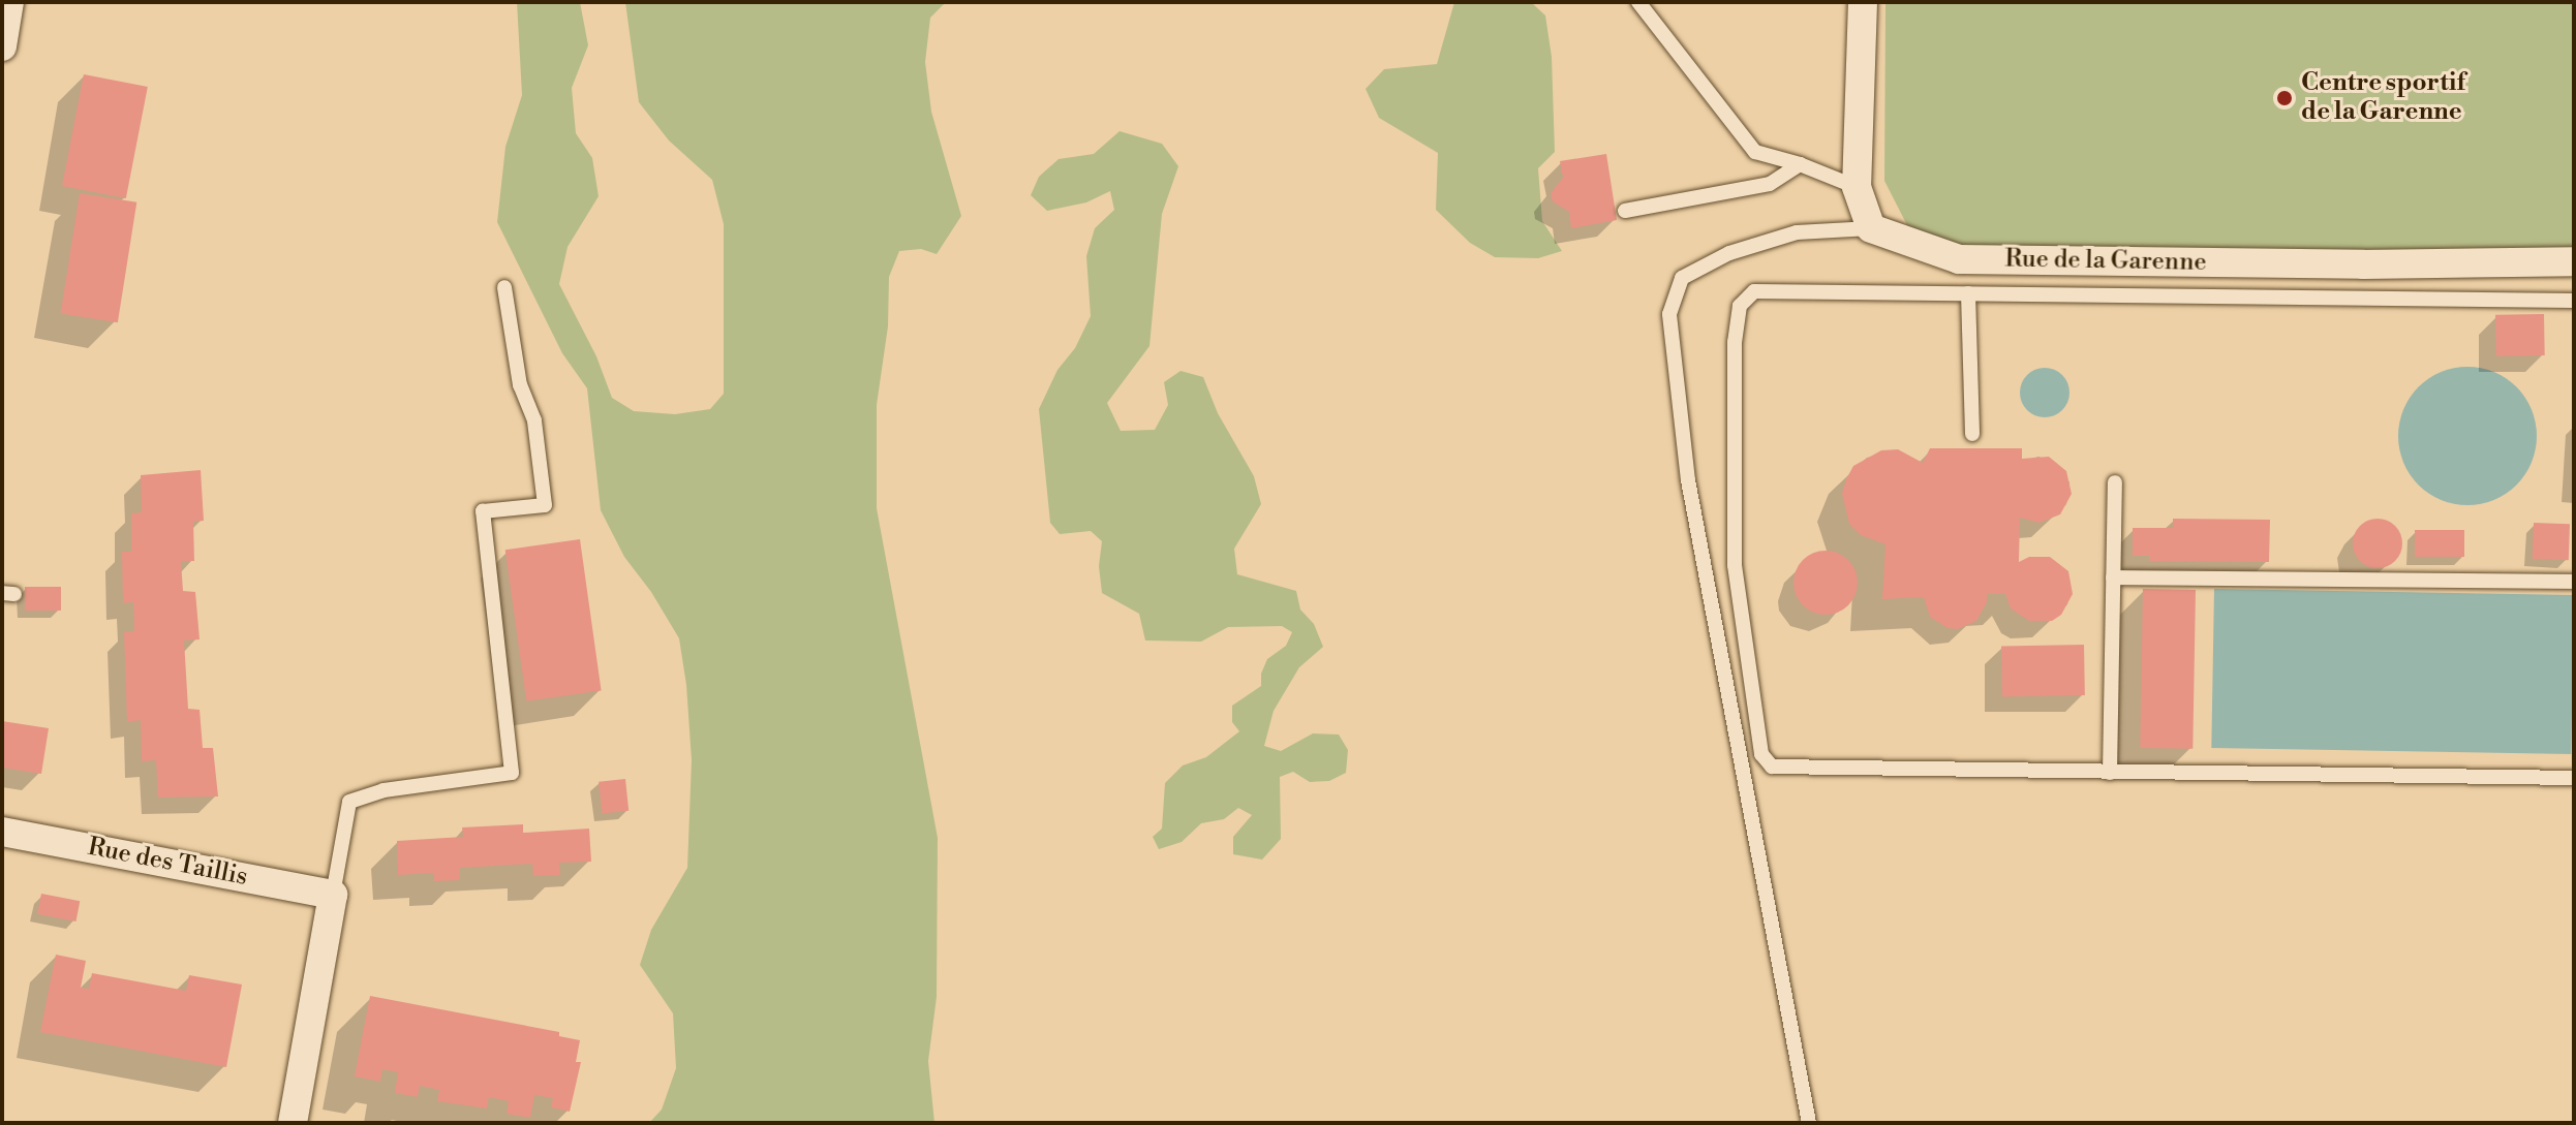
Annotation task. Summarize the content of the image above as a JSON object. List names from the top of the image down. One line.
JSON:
{"streets":{"street":["Rue de la Garenne","Rue des Taillis"]},"places":["Centre sportif de la Garenne"]}
